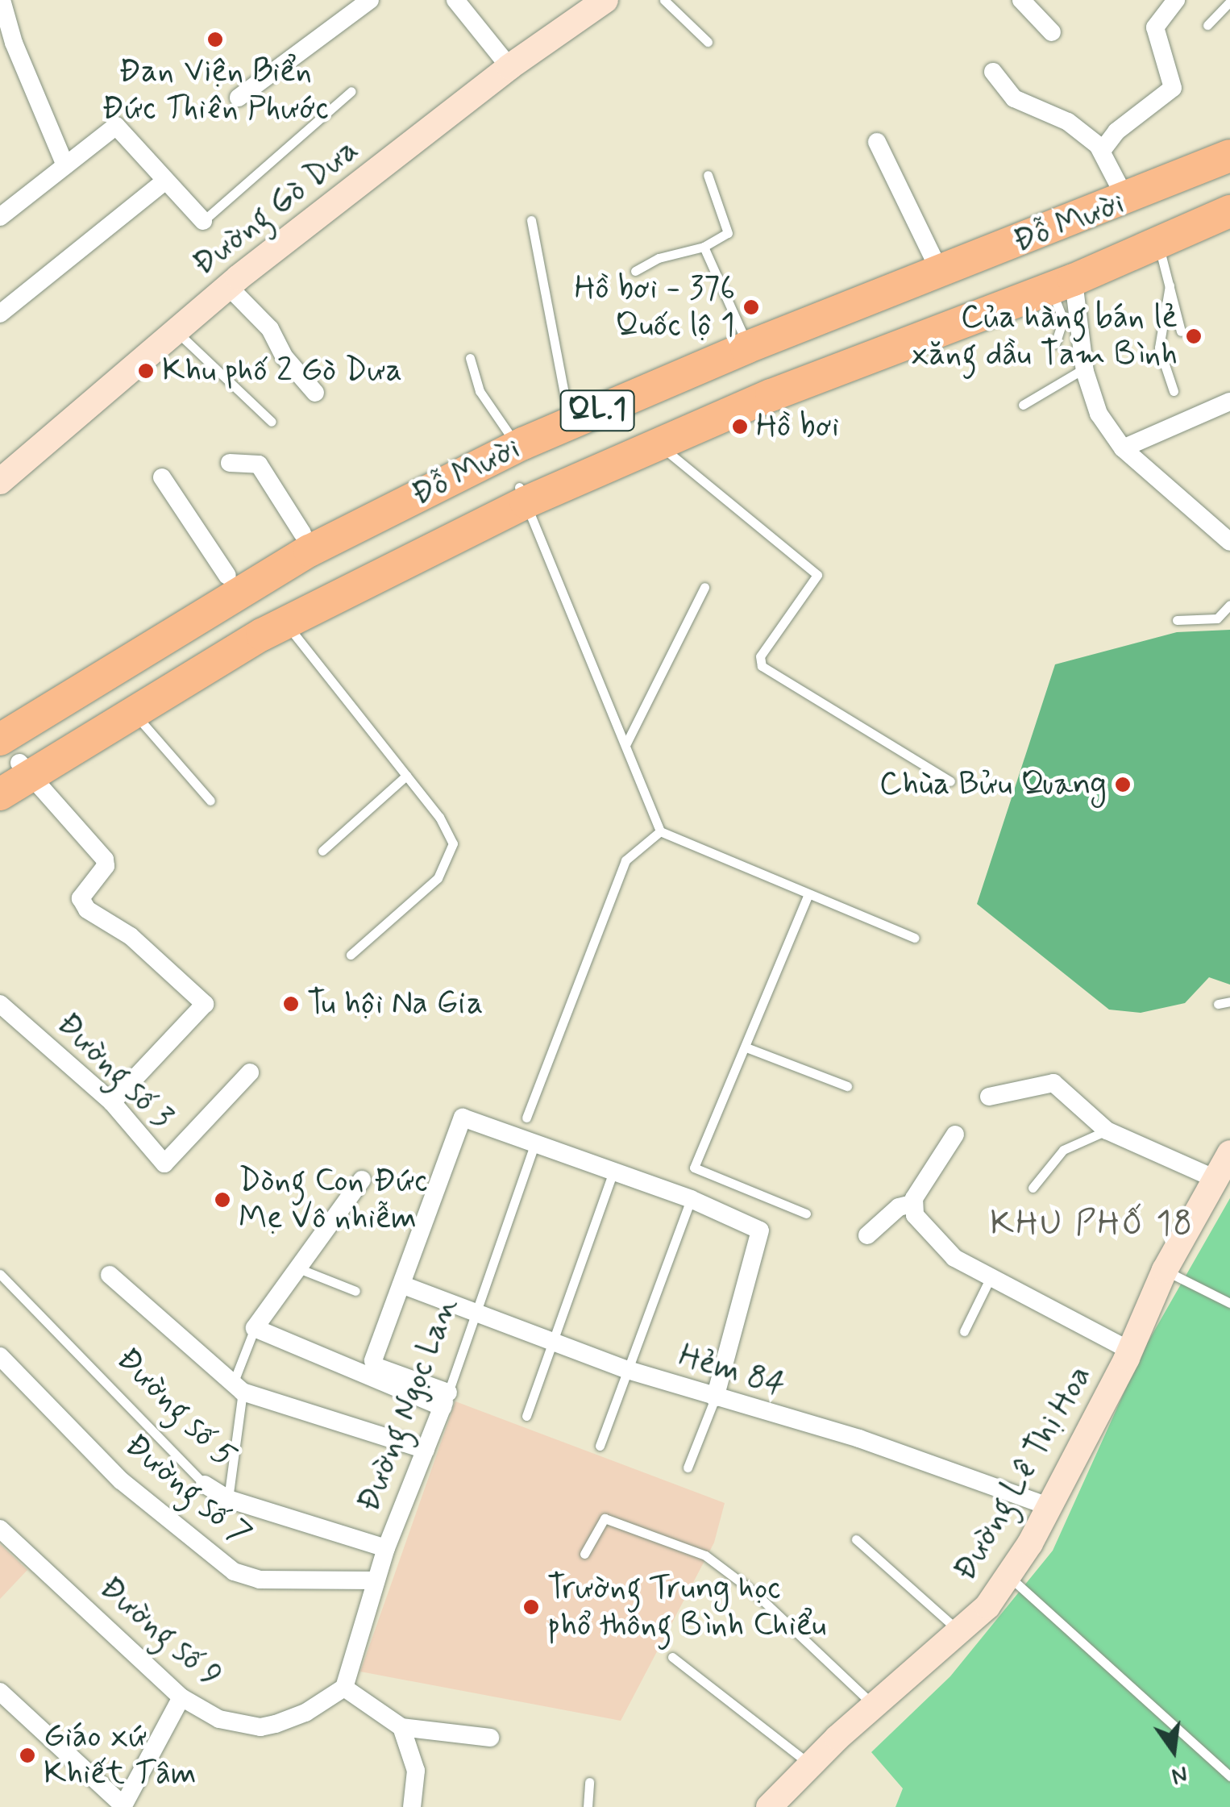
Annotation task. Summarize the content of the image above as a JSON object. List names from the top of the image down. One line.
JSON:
{"streets":{"highway":["Đỗ Mười","QL.1"],"street":["Đường Gò Dưa","Đường số 3","Hẻm 84","Đường Ngọc Lan","Đường số 5","Đường Lê Thị Hoa","Đường số 7","Đường số 9"]},"crossings":[["Hẻm 84","Đường Ngọc Lan"],["Hẻm 84","Đường Lê Thị Hoa"],["Đường Ngọc Lan","Đường số 5"],["Đường Ngọc Lan","Đường số 7"],["Đường Ngọc Lan","Đường số 9"]],"districts":["KHU PHỐ 18"],"places":["Đan Viện Biển Đức Thiên Phước","Hồ bơi - 376 Quốc lộ 1","Của hàng bán lẻ xăng dầu Tam Bình","Khu phố 2 Gò Dưa","Hồ bơi","Chùa Bửu Quang","Tu hội Na Gia","Dòng Con Đức Mẹ Vô nhiễm","Trường Trung học phổ thông Bình Chiểu","Giáo xứ Khiết Tâm"],"north":"bottom"}
